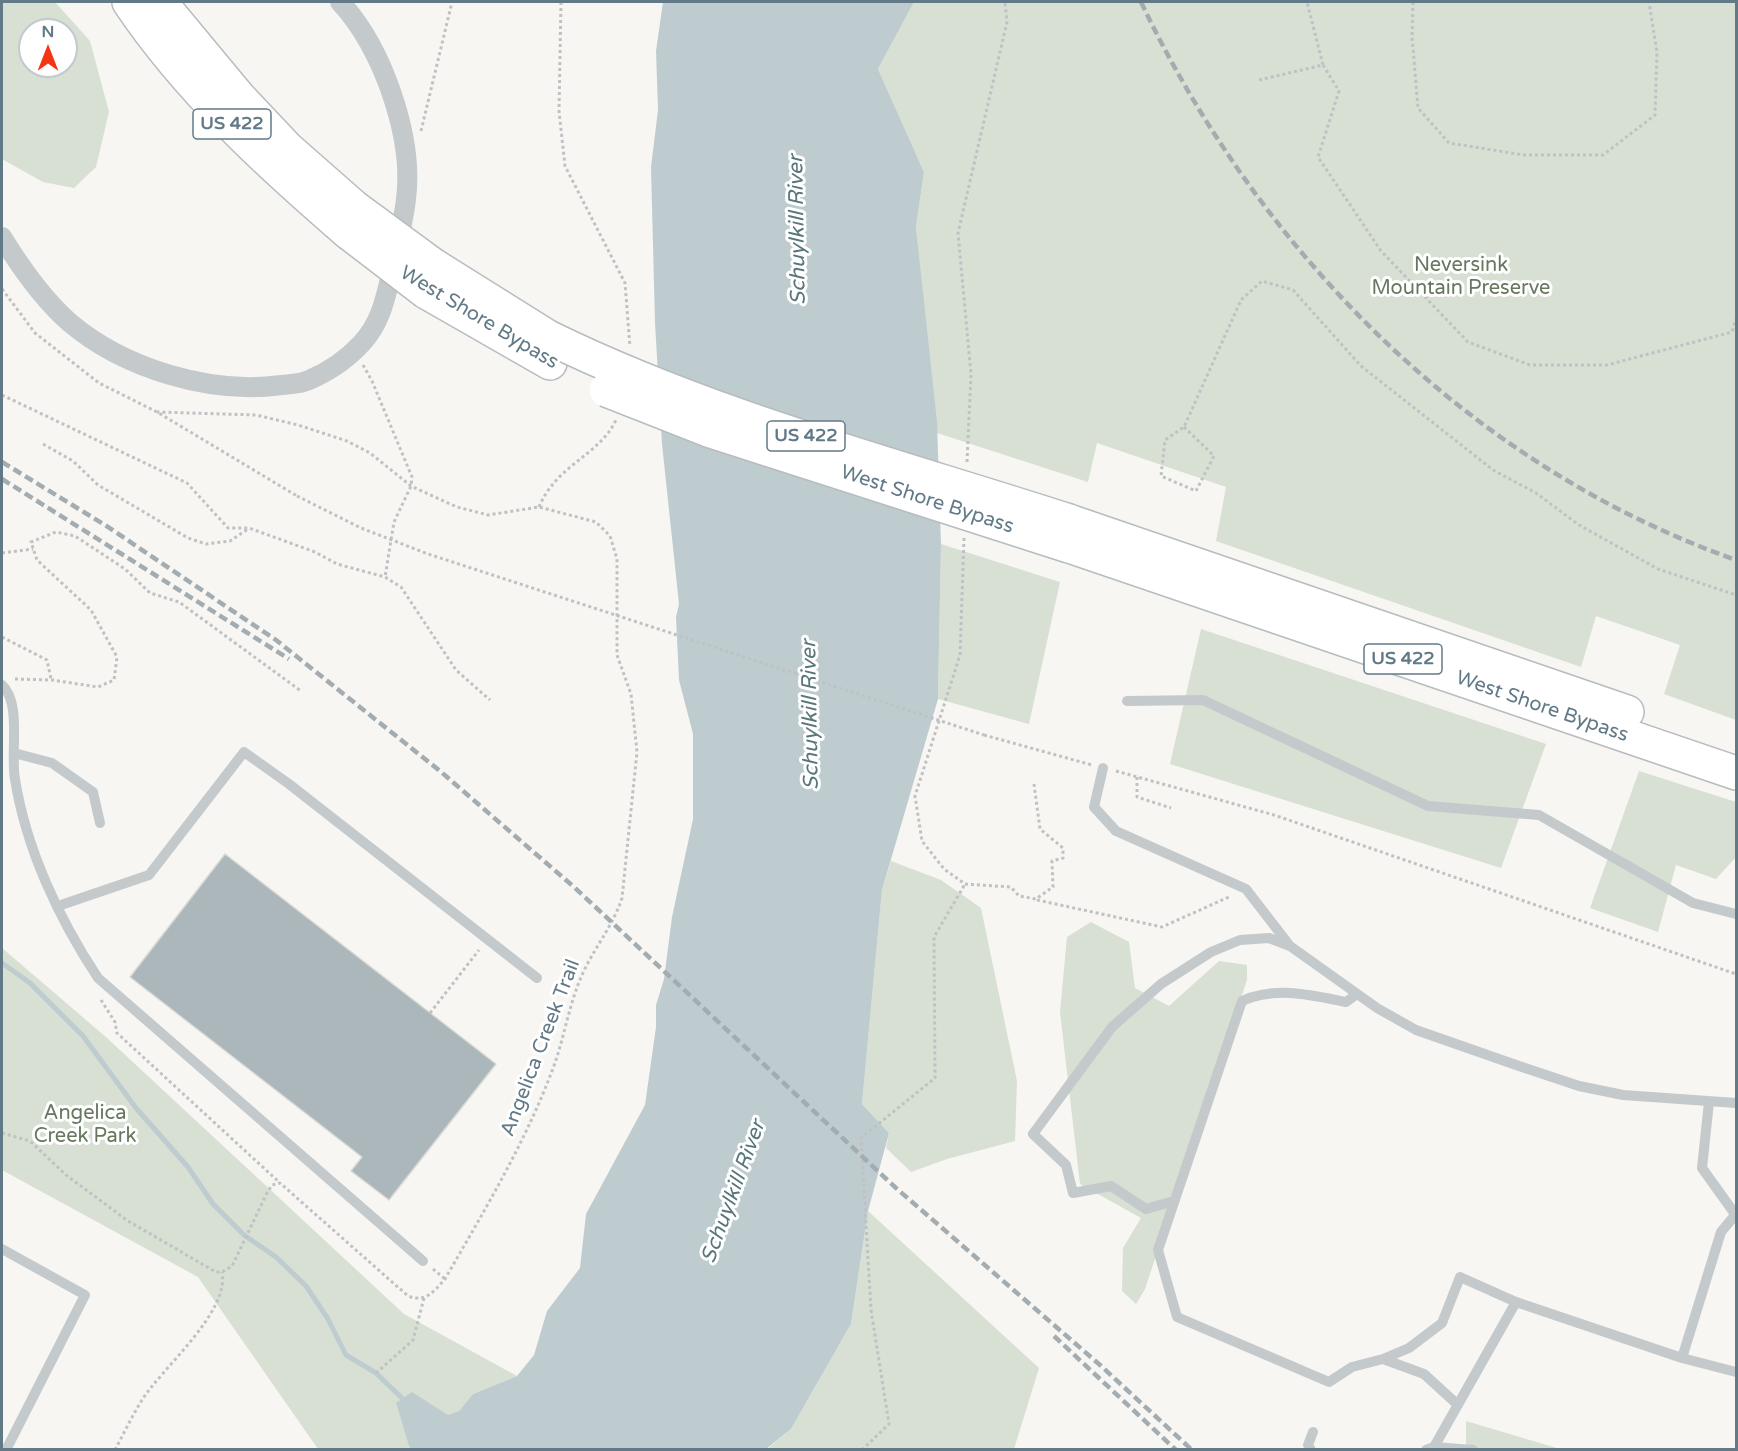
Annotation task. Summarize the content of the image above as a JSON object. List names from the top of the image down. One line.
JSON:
{"streets":{"highway":["US 422","West Shore Bypass"],"path":["Angelica Creek Trail"]},"water":["Schuylkill River"],"parks":["Neversink Mountain Preserve","Angelica Creek Park"],"north":"top"}
